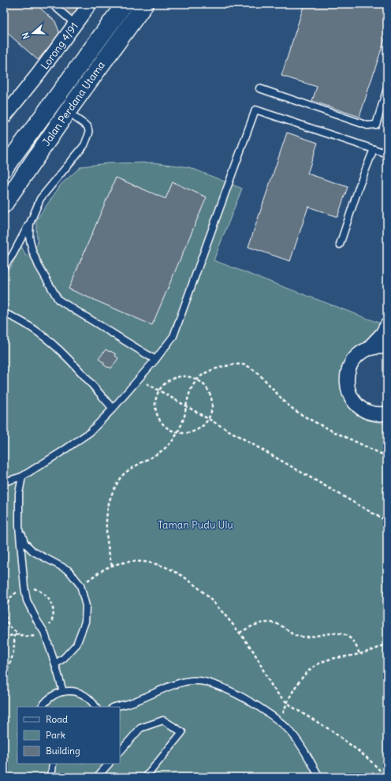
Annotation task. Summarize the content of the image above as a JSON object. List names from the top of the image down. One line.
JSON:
{"streets":{"street":["Lorong 4/91","Jalan Perdana Utama"]},"parks":["Taman Pudu Ulu"],"legend":["Road","Park","Building"],"north":"left"}
